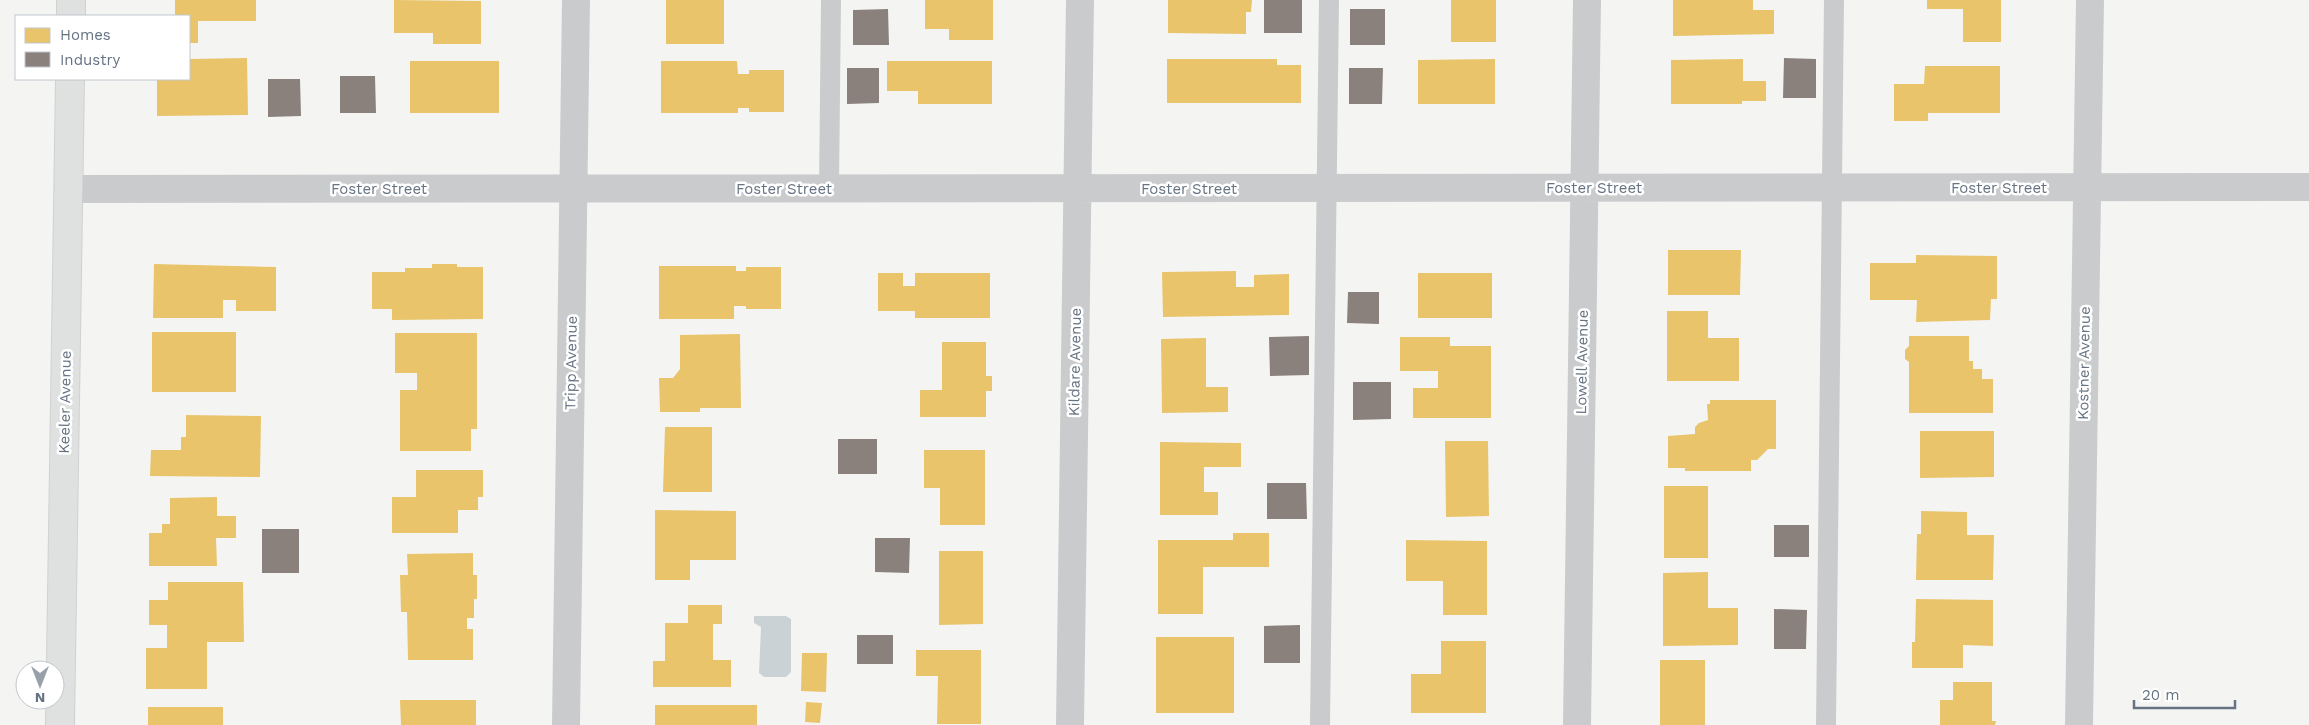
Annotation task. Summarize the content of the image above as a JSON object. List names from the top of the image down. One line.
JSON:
{"streets":{"street":["Foster Street","Kildare Avenue","Lowell Avenue","Tripp Avenue","Kostner Avenue","Keeler Avenue"]},"crossings":[["Foster Street","Kildare Avenue"],["Foster Street","Lowell Avenue"],["Foster Street","Tripp Avenue"],["Foster Street","Kostner Avenue"],["Foster Street","Keeler Avenue"]],"legend":["Homes","Industry"],"scale_bar":"20 m","north":"bottom"}
